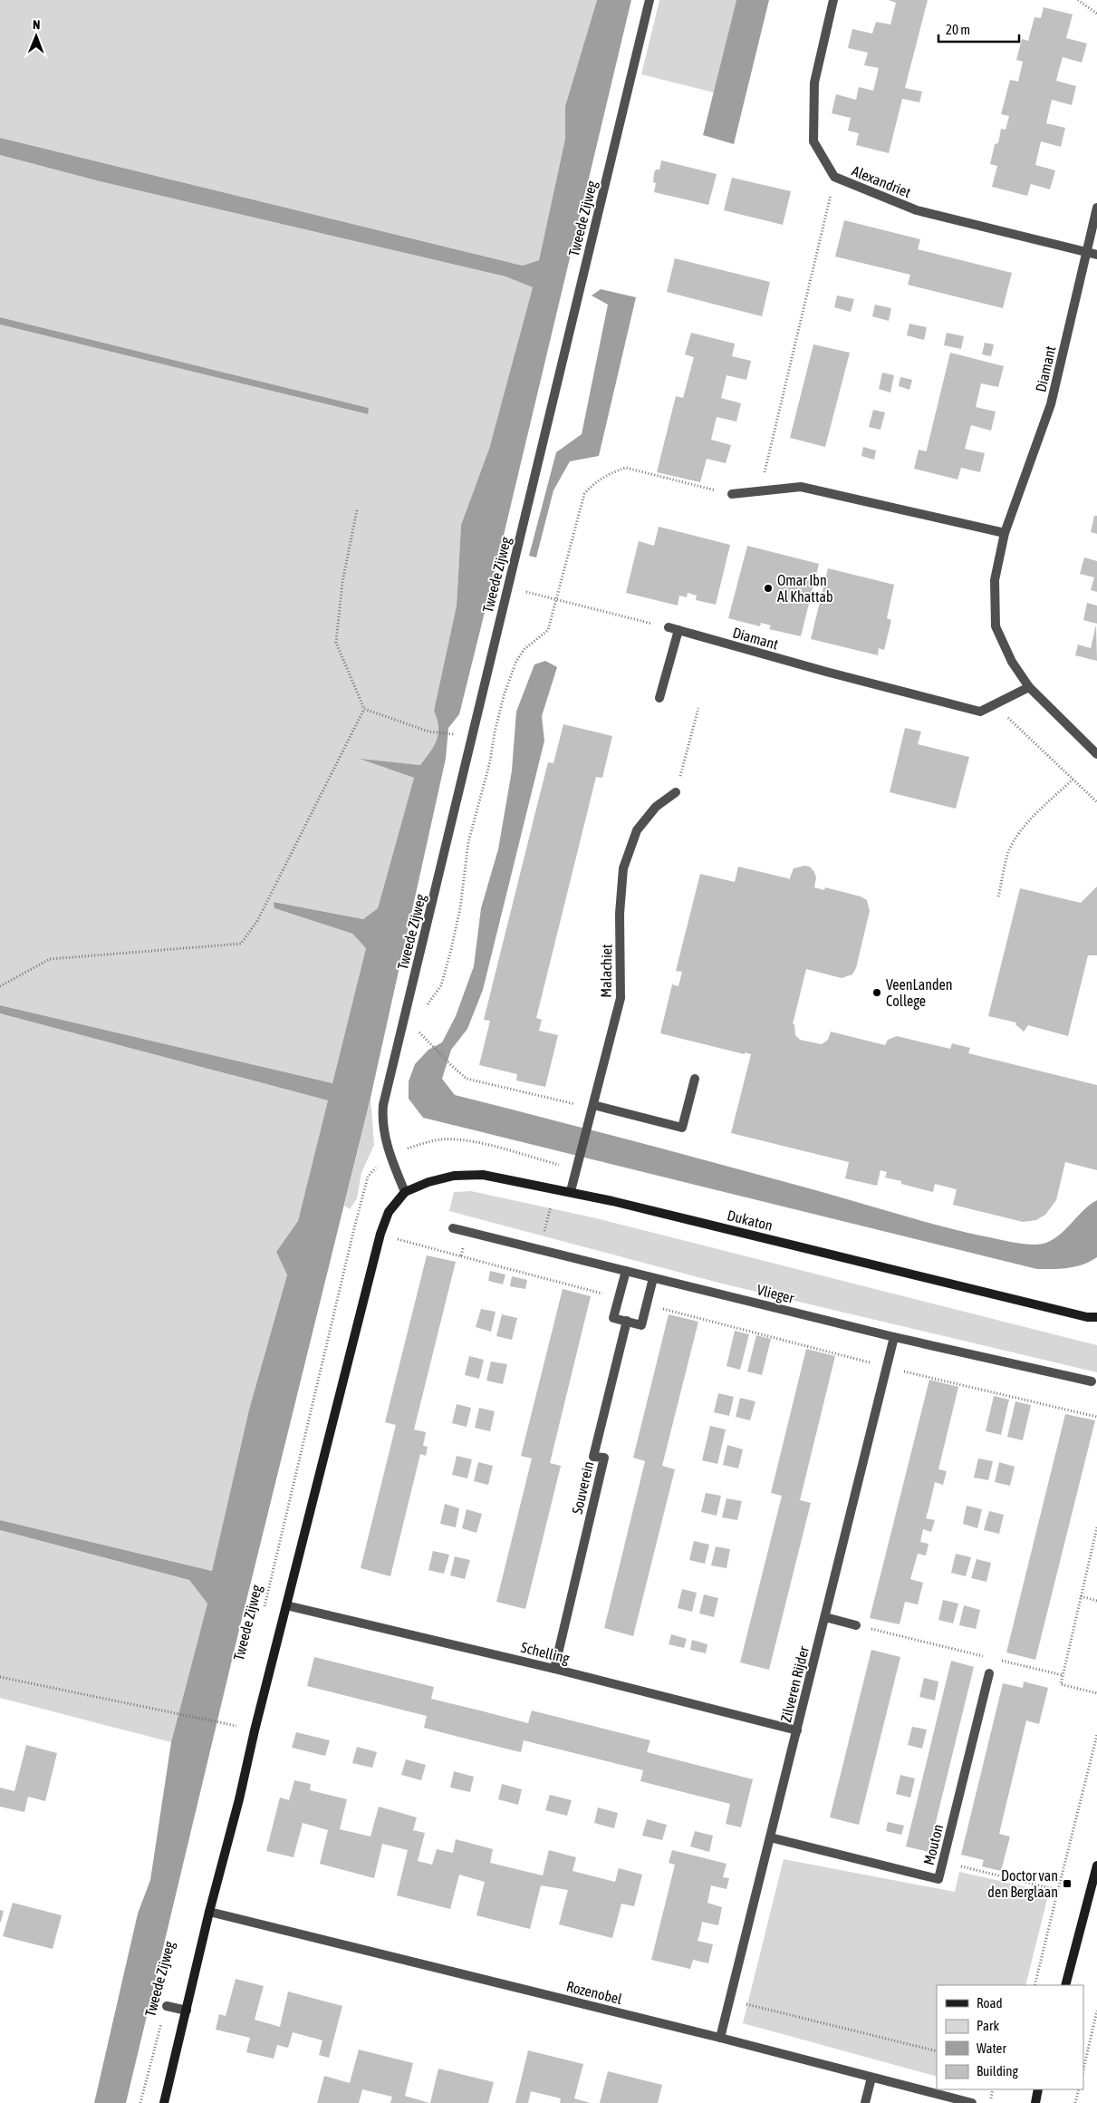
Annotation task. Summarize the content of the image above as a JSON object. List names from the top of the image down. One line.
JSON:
{"streets":{"street":["Alexandriet","Tweede Zijweg","Diamant","Malachiet","Dukaton","Vlieger","Souverein","Schelling","Zilveren Rijder","Mouton","Rozenobel"]},"crossings":[["Alexandriet","Diamant"],["Tweede Zijweg","Dukaton"],["Malachiet","Dukaton"],["Vlieger","Zilveren Rijder"],["Souverein","Schelling"],["Schelling","Zilveren Rijder"],["Zilveren Rijder","Mouton"],["Zilveren Rijder","Rozenobel"]],"places":{"other":["Omar Ibn Al Khattab","VeenLanden College"],"transit":["Doctor van den Berglaan"]},"legend":["Road","Park","Water","Building"],"scale_bar":"20 m","north":"top"}
